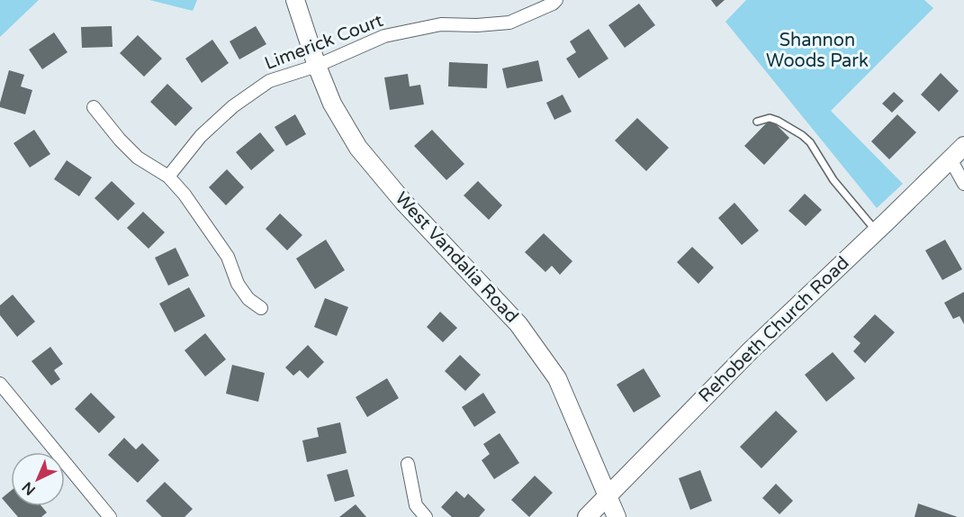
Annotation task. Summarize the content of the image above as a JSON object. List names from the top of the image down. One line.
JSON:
{"streets":{"main road":["West Vandalia Road","Rehobeth Church Road"],"street":["Limerick Court"]},"crossings":[["Limerick Court","West Vandalia Road"],["West Vandalia Road","Rehobeth Church Road"]],"parks":["Shannon Woods Park"],"north":"bottom left"}
